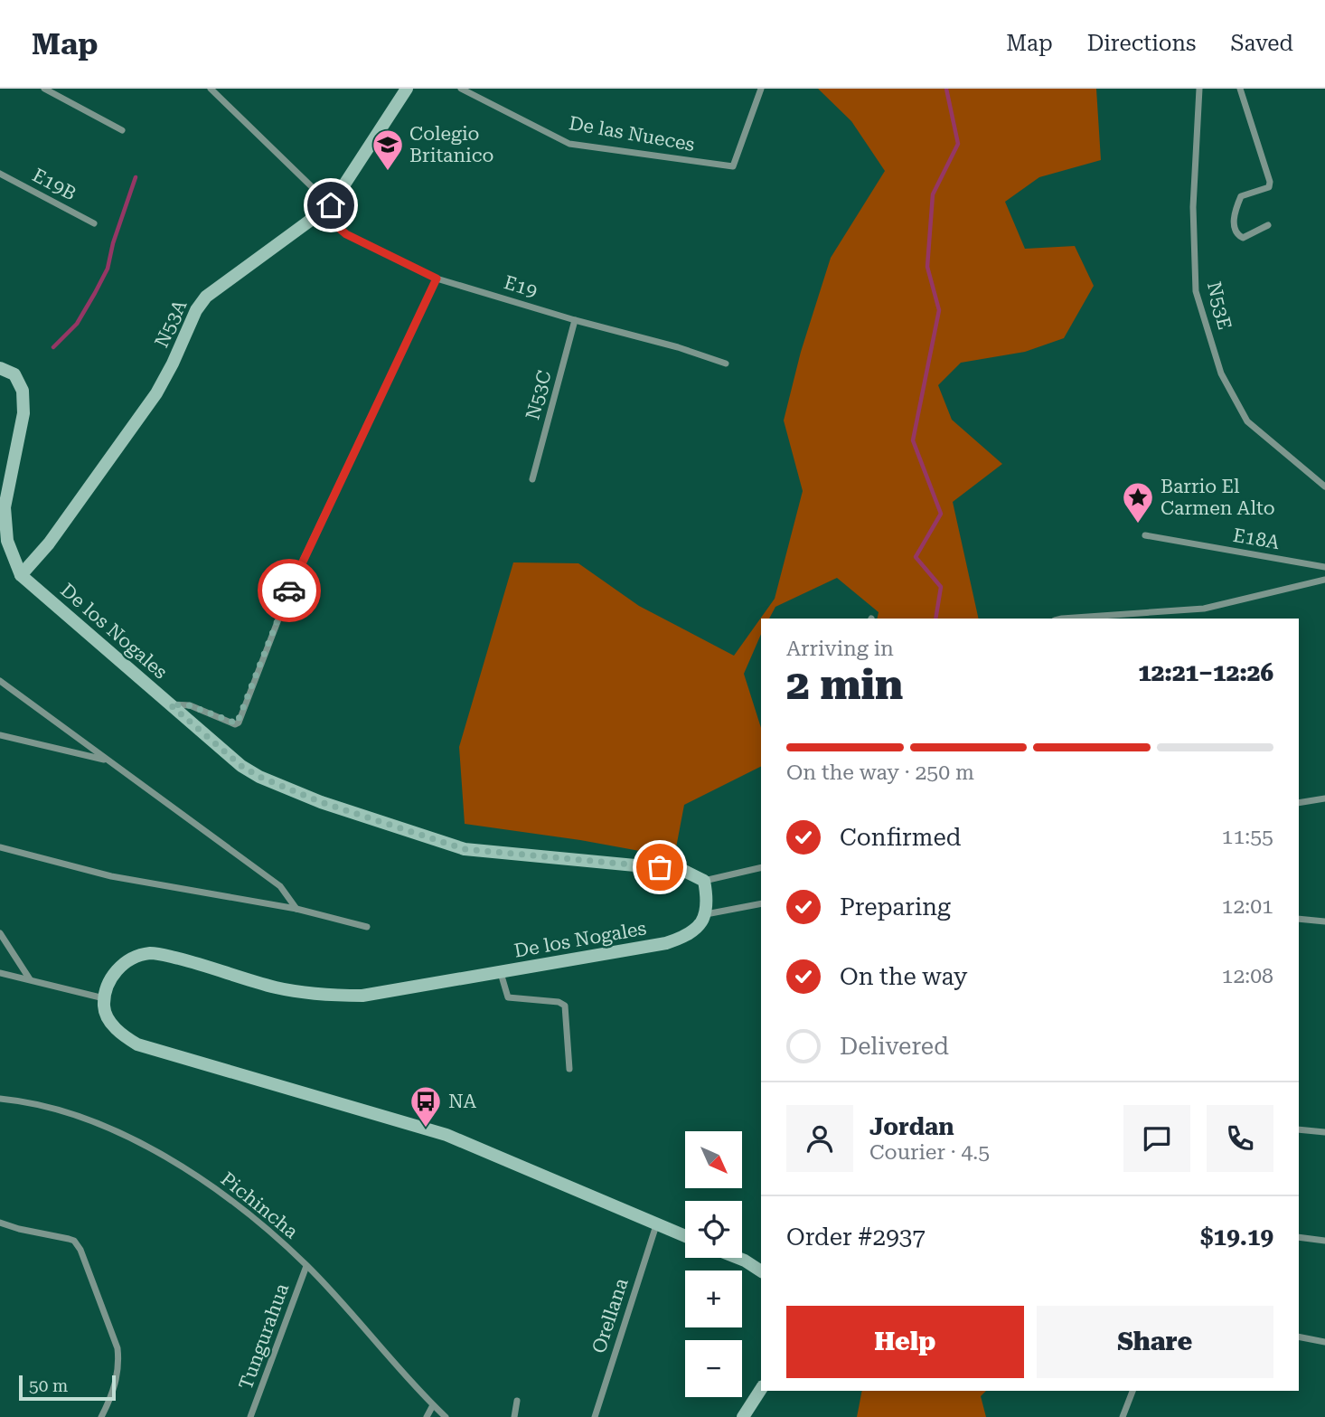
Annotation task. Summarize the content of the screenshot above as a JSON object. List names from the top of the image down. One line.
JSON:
{"streets":{"street":["De las Nueces","E19B","E19","N53E","N53A","N53C","E18A","De los Nogales","Pichincha","Orellana","Tungurahua"]},"crossings":[["E19","N53A"],["E19","N53C"],["N53A","De los Nogales"],["Pichincha","Tungurahua"]],"places":{"school or university":["Colegio Britanico"],"place":["Barrio El Carmen Alto"],"bus stop":["NA"]},"scale_bar":"50 m","north":"bottom right","page":{"header":"Map","nav":["Map","Directions","Saved"],"heading":["2 min","Arriving in","12:21–12:26"],"panel":["Jordan","Courier · 4.5","Order #2937","$19.19"],"bar":"On the way · 250 m","list":[["Confirmed","11:55"],["Preparing","12:01"],["On the way","12:08"],"Delivered"],"map_buttons":["+","−"],"buttons":["Help","Share"],"scale":"50 m"}}
